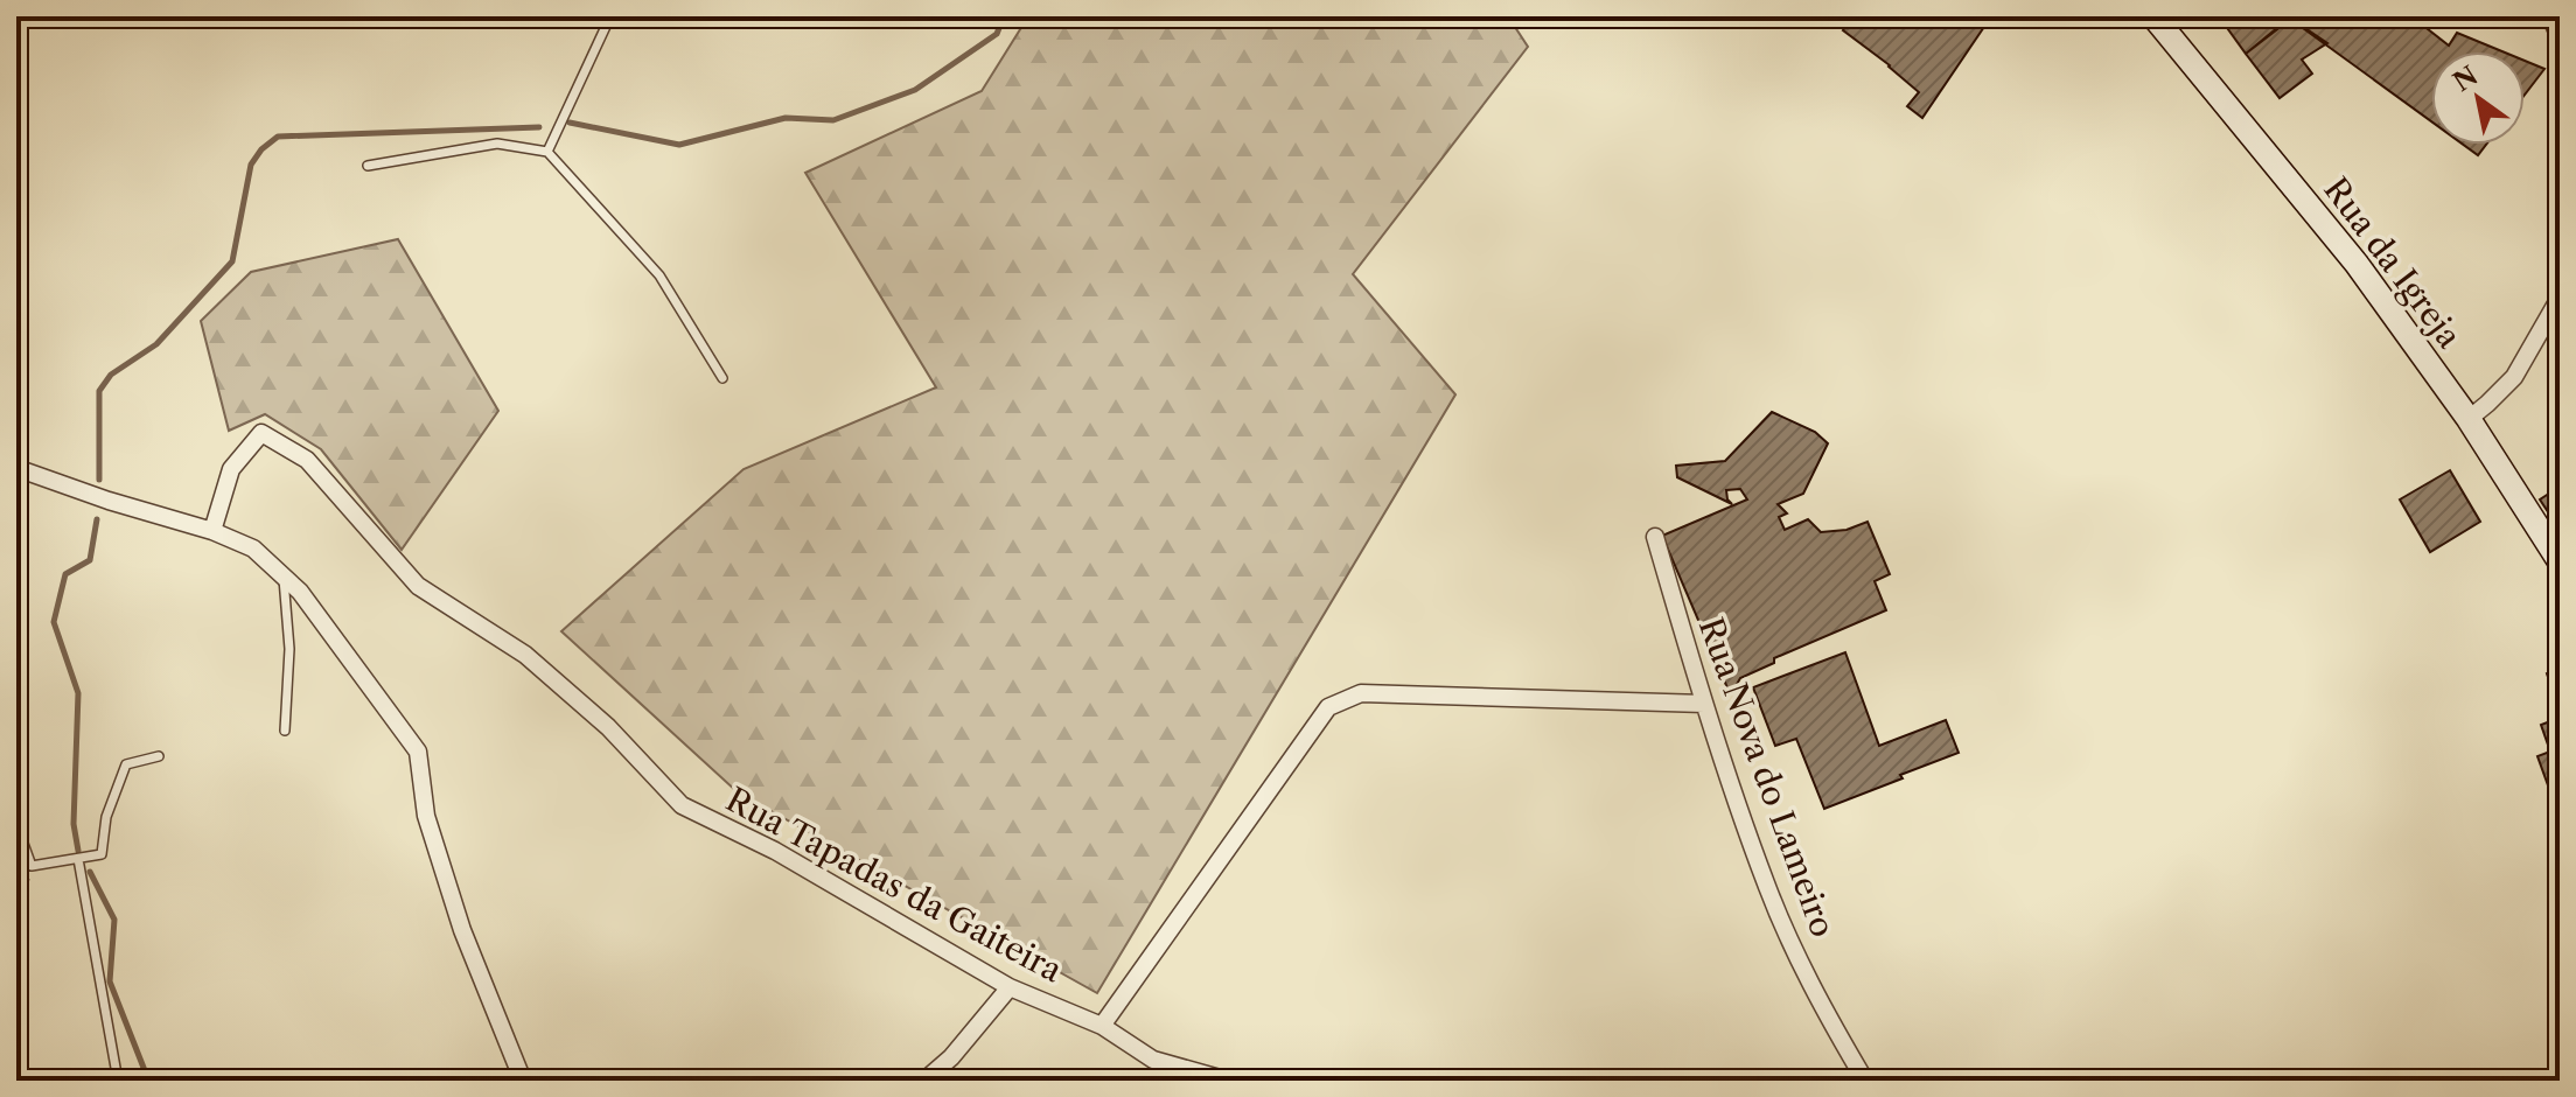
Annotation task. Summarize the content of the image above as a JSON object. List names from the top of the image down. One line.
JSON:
{"streets":{"main road":["Rua da Igreja"],"street":["Rua Nova do Lameiro","Rua Tapadas da Gaiteira"]},"north":"top left"}
